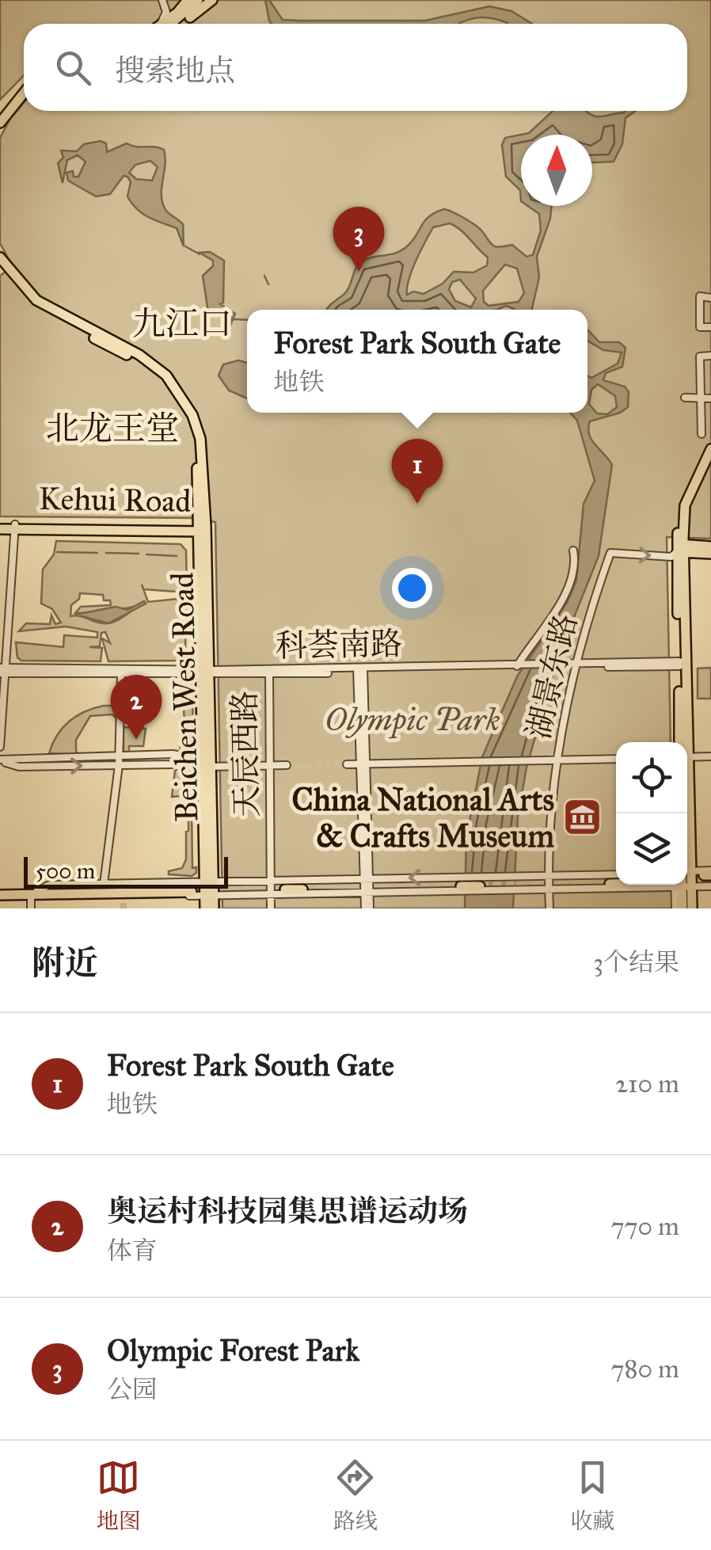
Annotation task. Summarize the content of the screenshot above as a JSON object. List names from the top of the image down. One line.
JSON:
{"streets":{"main road":["Kehui Road","Beichen West Road"],"street":["科荟南路","湖景东路","天辰西路"]},"crossings":[["Kehui Road","Beichen West Road"],["科荟南路","湖景东路"],["科荟南路","Beichen West Road"],["科荟南路","天辰西路"]],"districts":["九江口","北龙王堂"],"parks":["Olympic Park"],"places":{"museum":["China National Arts & Crafts Museum"]},"scale_bar":"500 m","north":"top","page":{"search":"搜索地点","pins":["3","1","2"],"popup":["Forest Park South Gate","地铁"],"scale":"500 m","heading":["附近","3个结果"],"list":[{"mark":"1","name":"Forest Park South Gate","note":"地铁","value":"210 m"},{"mark":"2","name":"奥运村科技园集思谱运动场","note":"体育","value":"770 m"},{"mark":"3","name":"Olympic Forest Park","note":"公园","value":"780 m"}],"nav":["地图","路线","收藏"]}}
